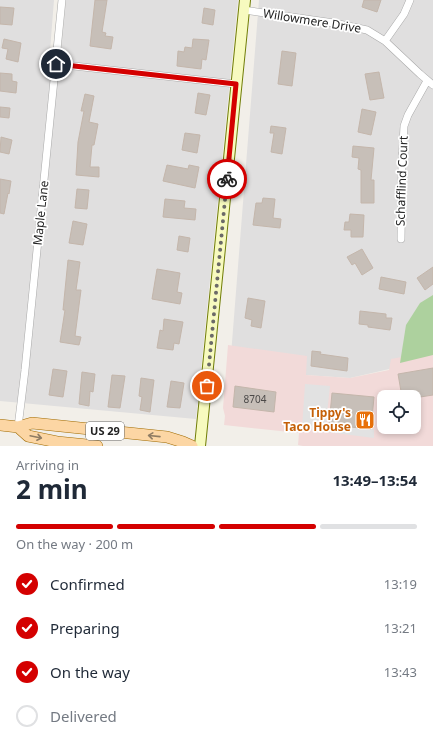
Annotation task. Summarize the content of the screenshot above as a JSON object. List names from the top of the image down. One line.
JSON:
{"streets":{"main road":["US 29"],"street":["Willowmere Drive","Schafflind Court","Maple Lane"]},"crossings":[["Willowmere Drive","Schafflind Court"],["Maple Lane","US 29"]],"places":{"restaurant":["Tippy's Taco House"]},"house_numbers":["8704"],"page":{"heading":["2 min","Arriving in","13:49–13:54"],"bar":"On the way · 200 m","list":[["Confirmed","13:19"],["Preparing","13:21"],["On the way","13:43"],"Delivered"]}}
